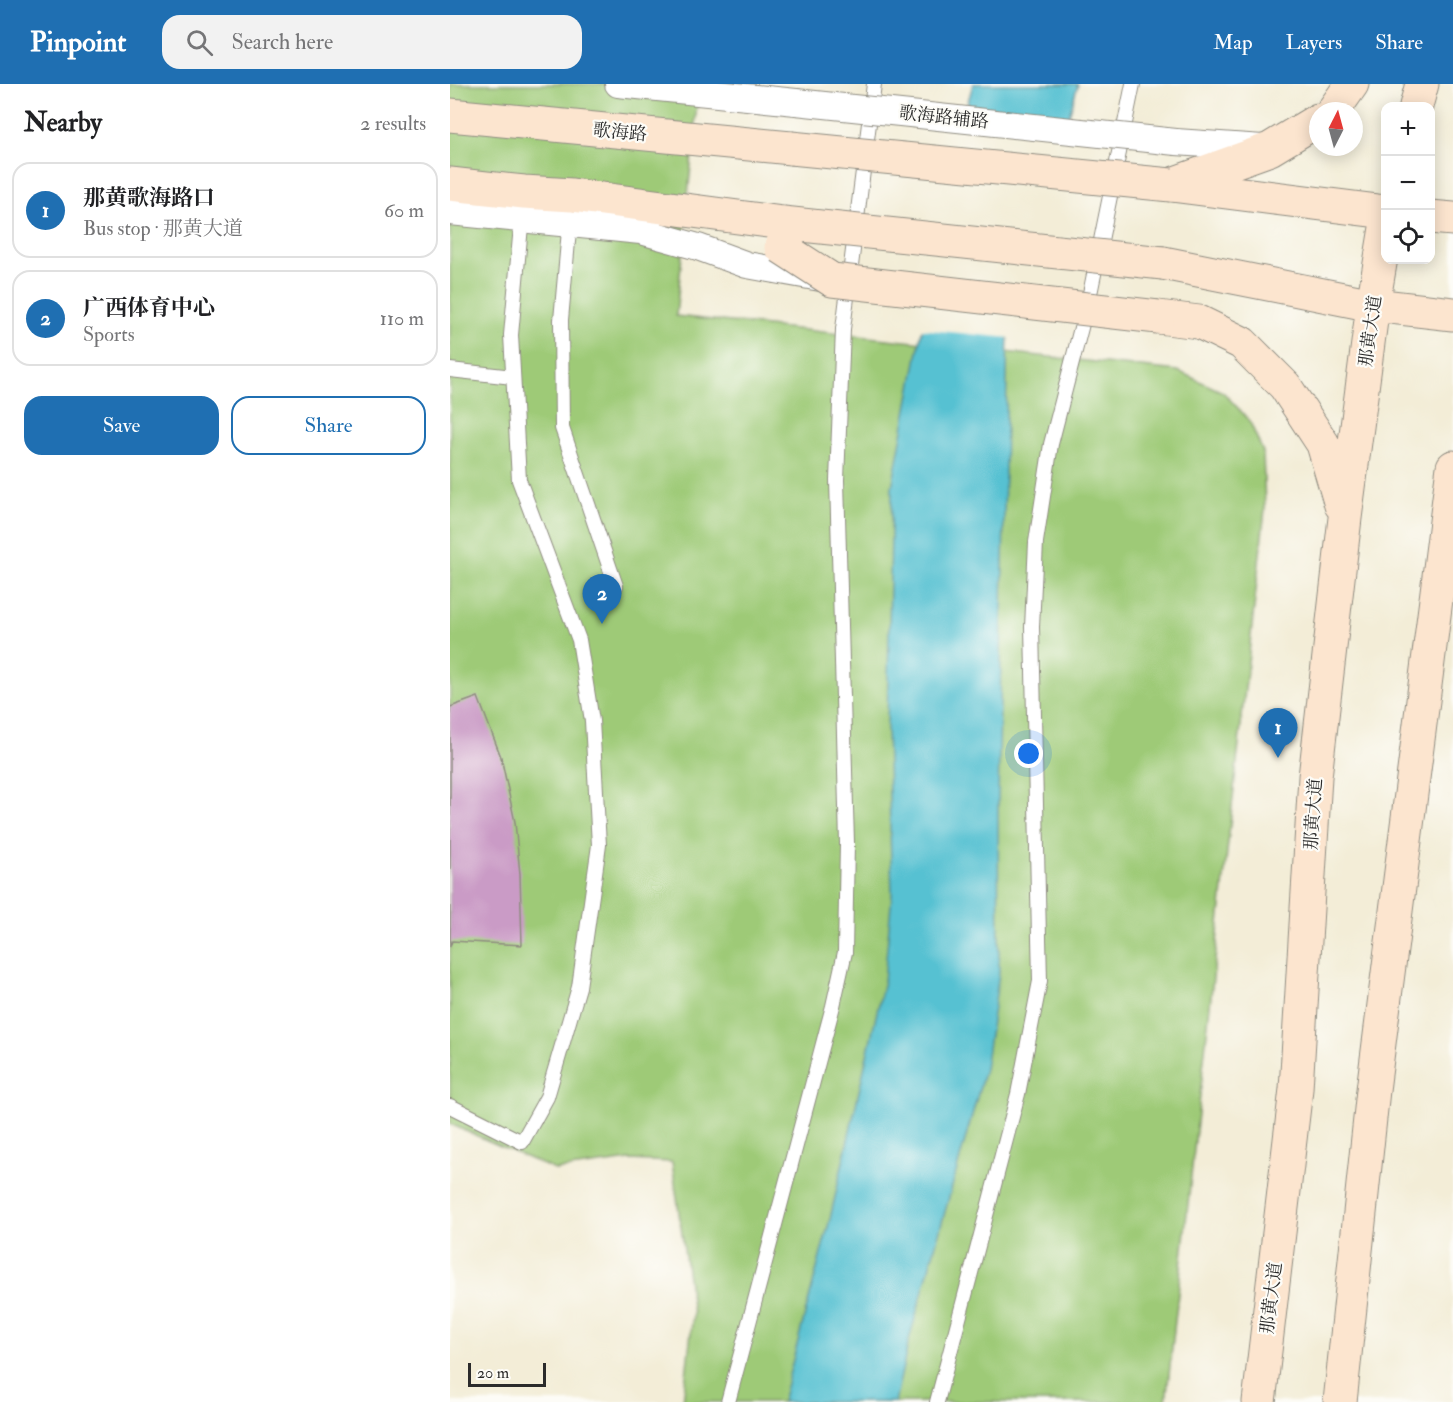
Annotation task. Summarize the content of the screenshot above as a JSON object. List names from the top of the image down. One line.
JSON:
{"streets":{"main road":["歌海路","那黄大道"],"street":["歌海路辅路"]},"scale_bar":"20 m","north":"top","page":{"header":"Pinpoint","search":"Search here","nav":["Map","Layers","Share"],"heading":["Nearby","2 results"],"map_buttons":["+","−"],"list":[{"mark":"1","name":"那黄歌海路口","note":"Bus stop · 那黄大道","value":"60 m"},{"mark":"2","name":"广西体育中心","note":"Sports","value":"110 m"}],"buttons":["Save","Share"],"pins":["2","1"],"scale":"20 m"}}
